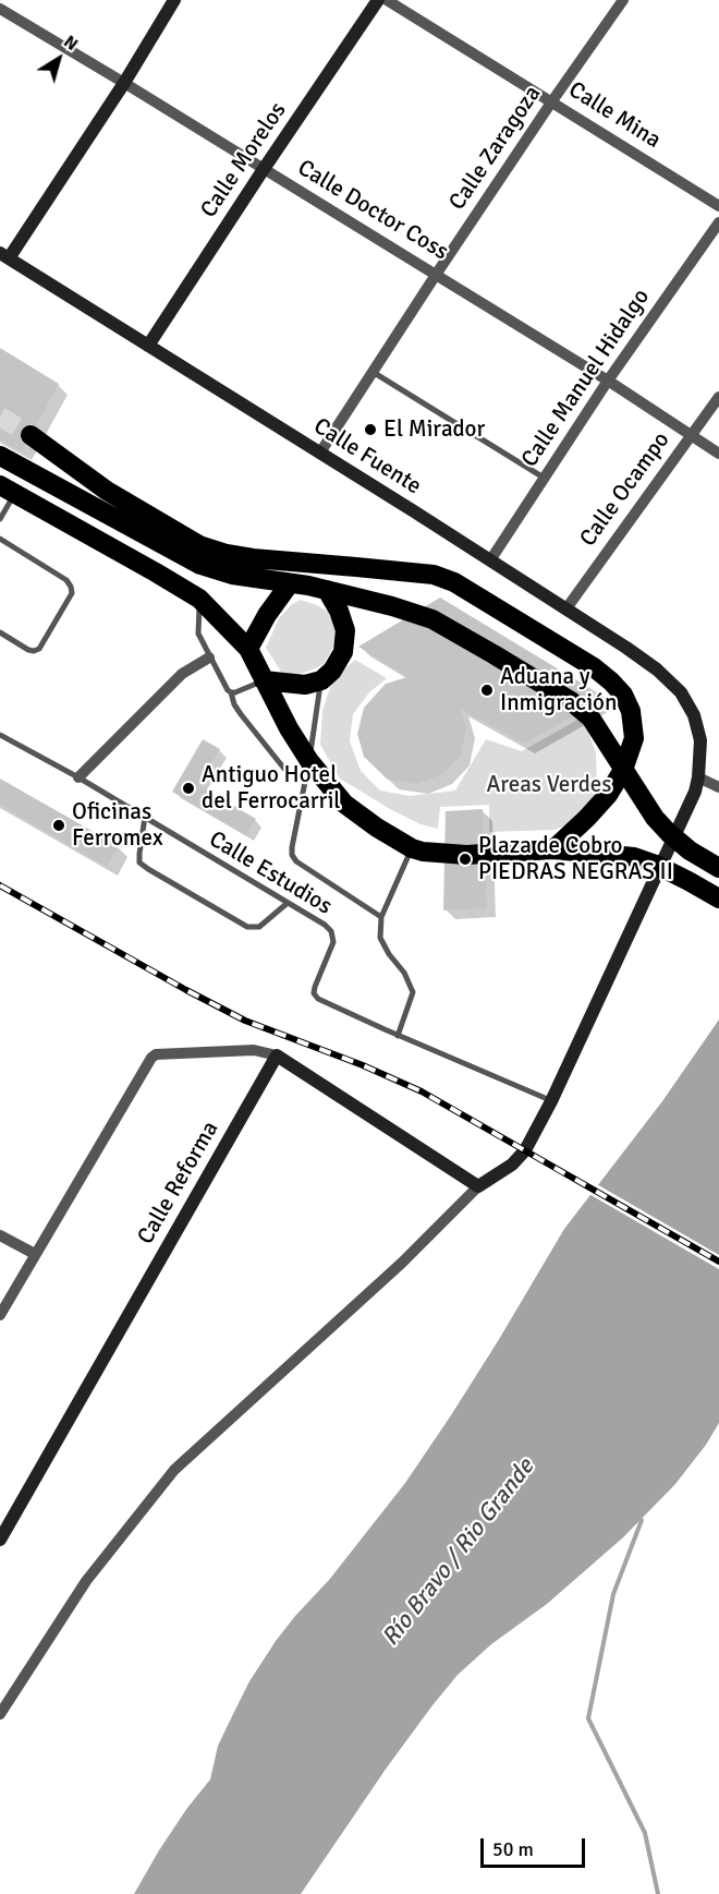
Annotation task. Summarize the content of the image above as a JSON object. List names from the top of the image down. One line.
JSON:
{"streets":{"street":["Calle Mina","Calle Zaragoza","Calle Morelos","Calle Doctor Coss","Calle Manuel Hidalgo","Calle Fuente","Calle Ocampo","Calle Reforma"],"lane":["Calle Estudios"]},"crossings":[["Calle Mina","Calle Zaragoza"],["Calle Zaragoza","Calle Doctor Coss"],["Calle Zaragoza","Calle Fuente"],["Calle Morelos","Calle Doctor Coss"],["Calle Morelos","Calle Fuente"],["Calle Doctor Coss","Calle Manuel Hidalgo"],["Calle Doctor Coss","Calle Ocampo"],["Calle Manuel Hidalgo","Calle Fuente"],["Calle Fuente","Calle Ocampo"]],"water":["Río Bravo / Rio Grande"],"parks":["Areas Verdes"],"places":["El Mirador","Aduana y Inmigración","Antiguo Hotel del Ferrocarril","Oficinas Ferromex","Plaza de Cobro PIEDRAS NEGRAS II"],"scale_bar":"50 m","north":"top right"}
